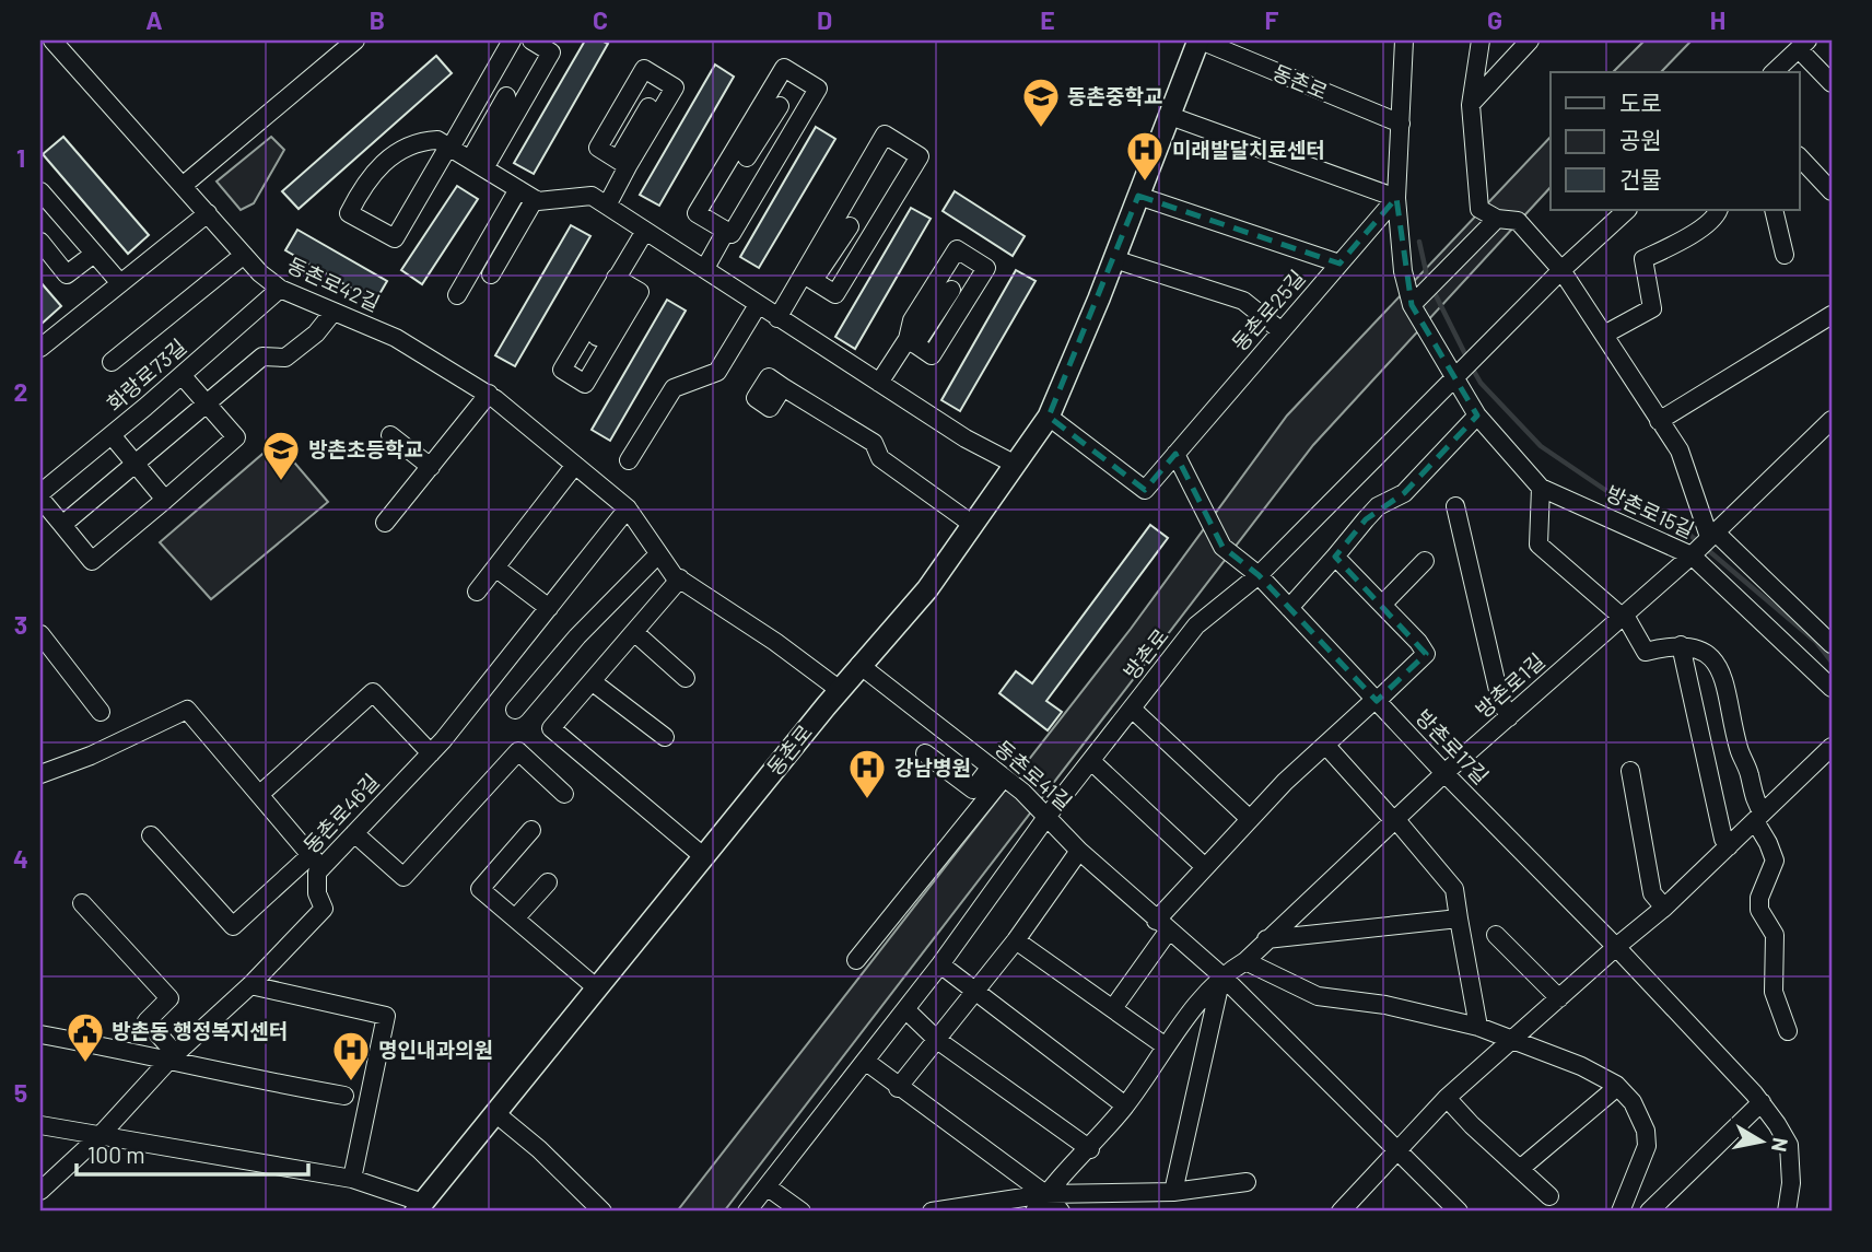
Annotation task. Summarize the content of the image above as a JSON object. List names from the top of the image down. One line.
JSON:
{"streets":{"main road":["동촌로"],"street":["동촌로42길","동촌로25길","화랑로73길","방촌로15길","방촌로","방촌로1길","방촌로17길","동촌로41길","동촌로46길"]},"crossings":[["동촌로","동촌로42길"],["동촌로","동촌로25길"],["동촌로","방촌로15길"],["동촌로","동촌로41길"],["동촌로42길","화랑로73길"],["동촌로25길","방촌로15길"],["방촌로15길","방촌로"],["방촌로15길","방촌로1길"],["방촌로","방촌로17길"],["방촌로","동촌로41길"],["방촌로1길","방촌로17길"],["방촌로1길","동촌로41길"]],"places":{"school or university":["동촌중학교","방촌초등학교"],"hospital":["미래발달치료센터","강남병원","명인내과의원"],"public building":["방촌동 행정복지센터"]},"legend":["도로","공원","건물"],"scale_bar":"100 m","north":"right","grid":{"columns":["A","B","C","D","E","F","G","H"],"rows":["1","2","3","4","5"]}}
